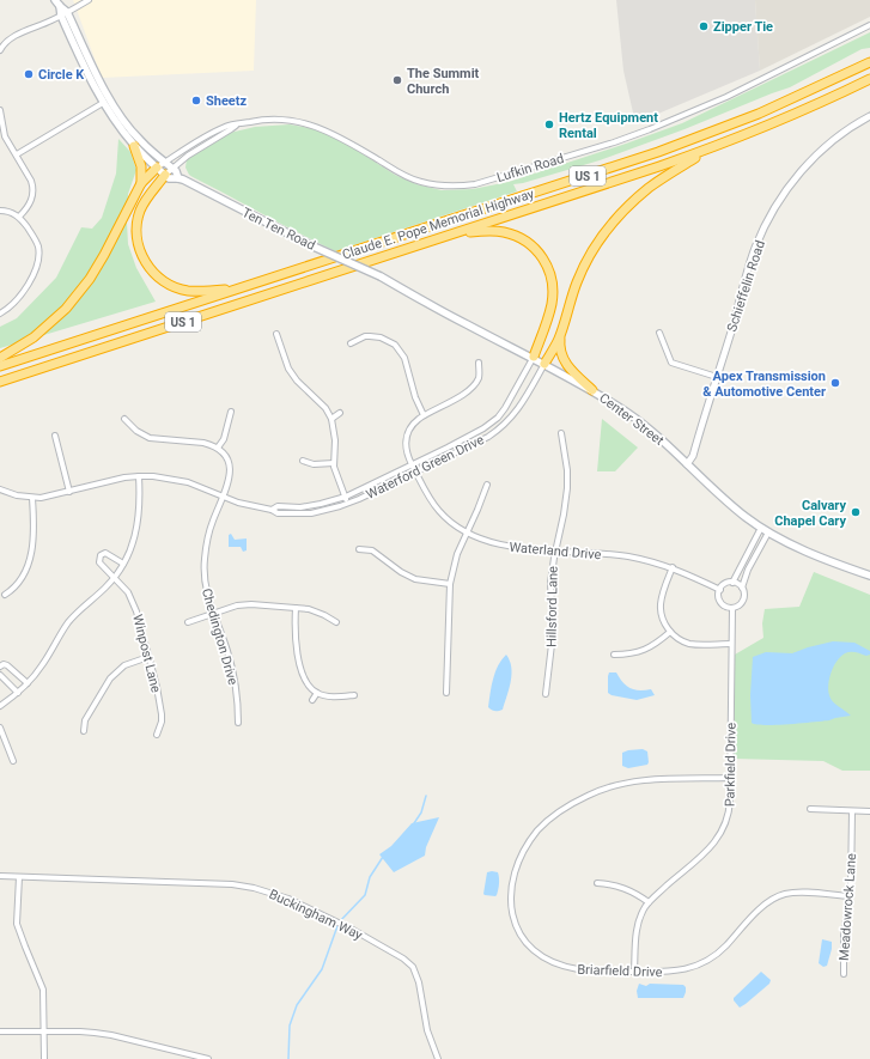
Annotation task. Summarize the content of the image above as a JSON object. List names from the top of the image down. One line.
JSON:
{"streets":{"highway":["US 1","Claude E. Pope Memorial Highway"],"main road":["Ten Ten Road","Center Street"],"street":["Lufkin Road","Schieffelin Road","Waterford Green Drive","Waterland Drive","Hillsford Lane","Chedington Drive","Winpost Lane","Parkfield Drive","Meadowrock Lane","Buckingham Way","Briarfield Drive"]},"crossings":[["Lufkin Road","Ten Ten Road"],["Ten Ten Road","Center Street"],["Schieffelin Road","Center Street"],["Center Street","Waterford Green Drive"],["Waterford Green Drive","Waterland Drive"],["Waterford Green Drive","Chedington Drive"],["Waterland Drive","Hillsford Lane"],["Waterland Drive","Parkfield Drive"],["Parkfield Drive","Briarfield Drive"],["Meadowrock Lane","Briarfield Drive"]],"places":["Zipper Tie","Circle K","The Summit Church","Sheetz","Hertz Equipment Rental","Apex Transmission & Automotive Center","Calvary Chapel Cary"]}
